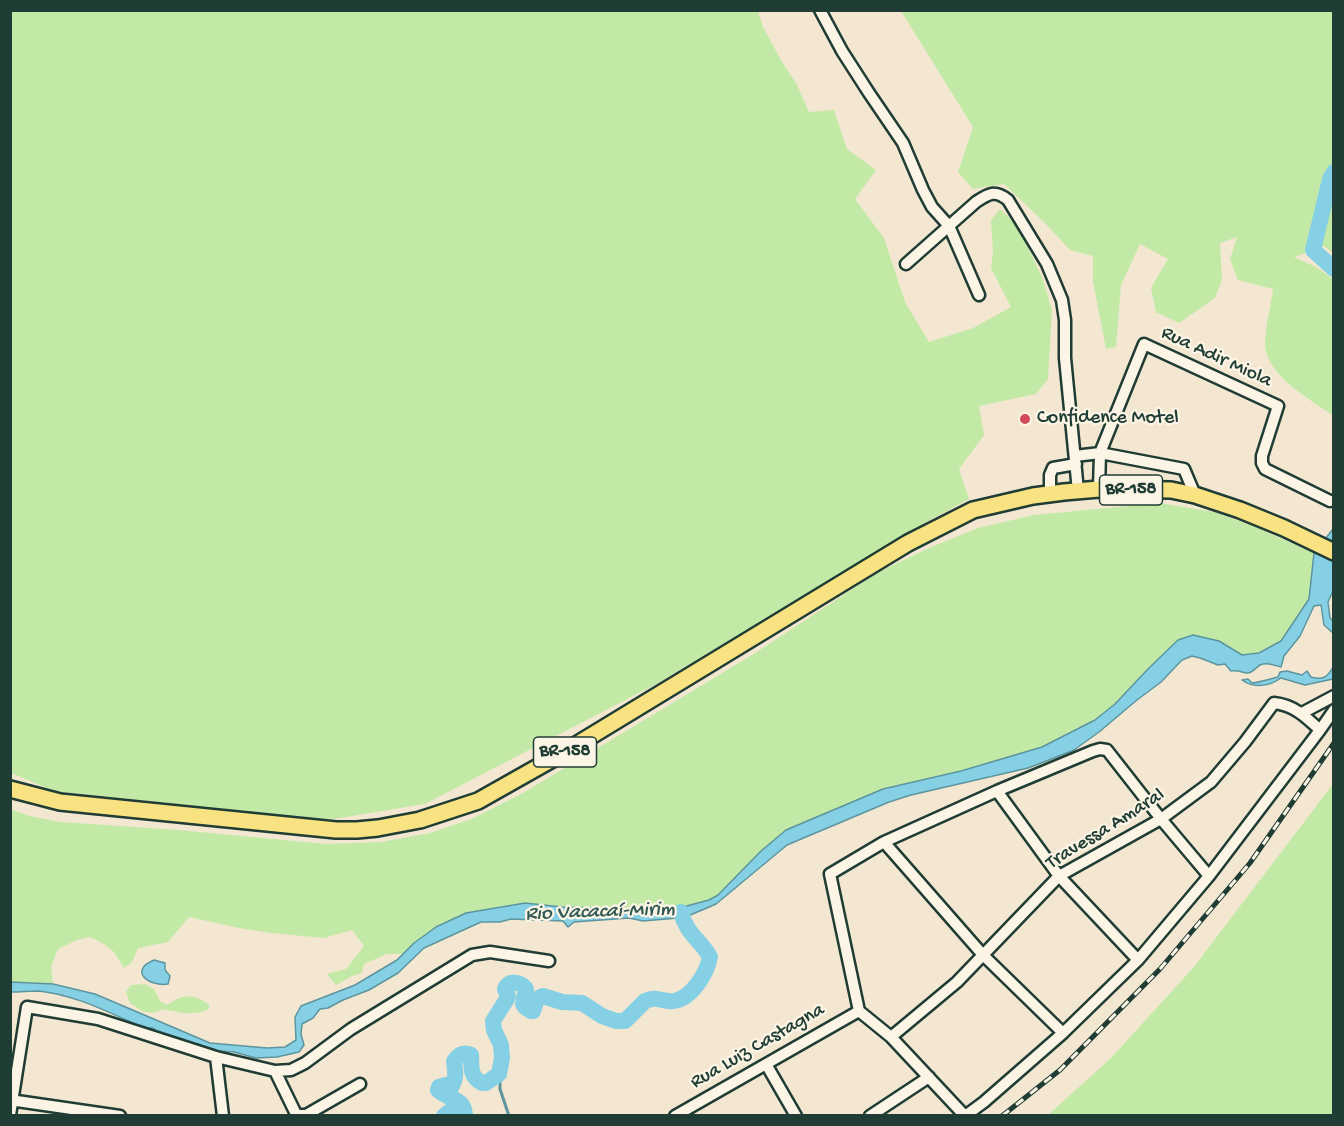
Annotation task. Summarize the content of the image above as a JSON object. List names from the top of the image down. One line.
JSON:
{"streets":{"highway":["BR-158"],"street":["Rua Adir Miola","Travessa Amaral","Rua Luiz Castagna"]},"water":["Rio Vacacaí-Mirim"],"places":["Confidence Motel"]}
